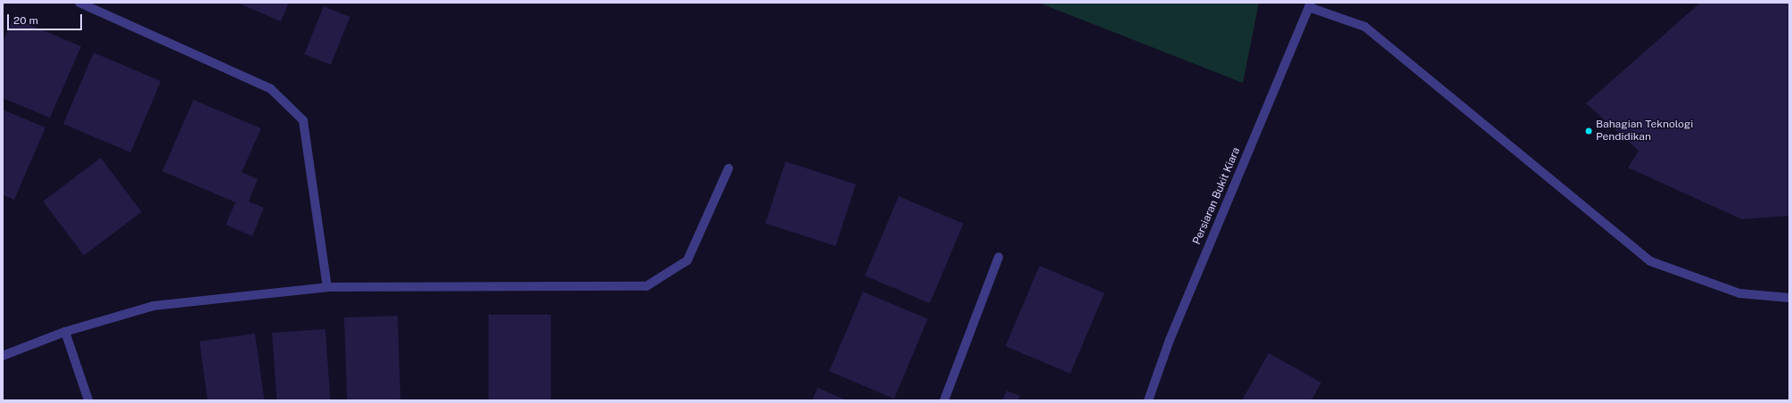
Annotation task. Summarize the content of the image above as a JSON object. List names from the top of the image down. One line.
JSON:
{"streets":{"street":["Persiaran Bukit Kiara"]},"places":["Bahagian Teknologi Pendidikan"],"scale_bar":"20 m"}
